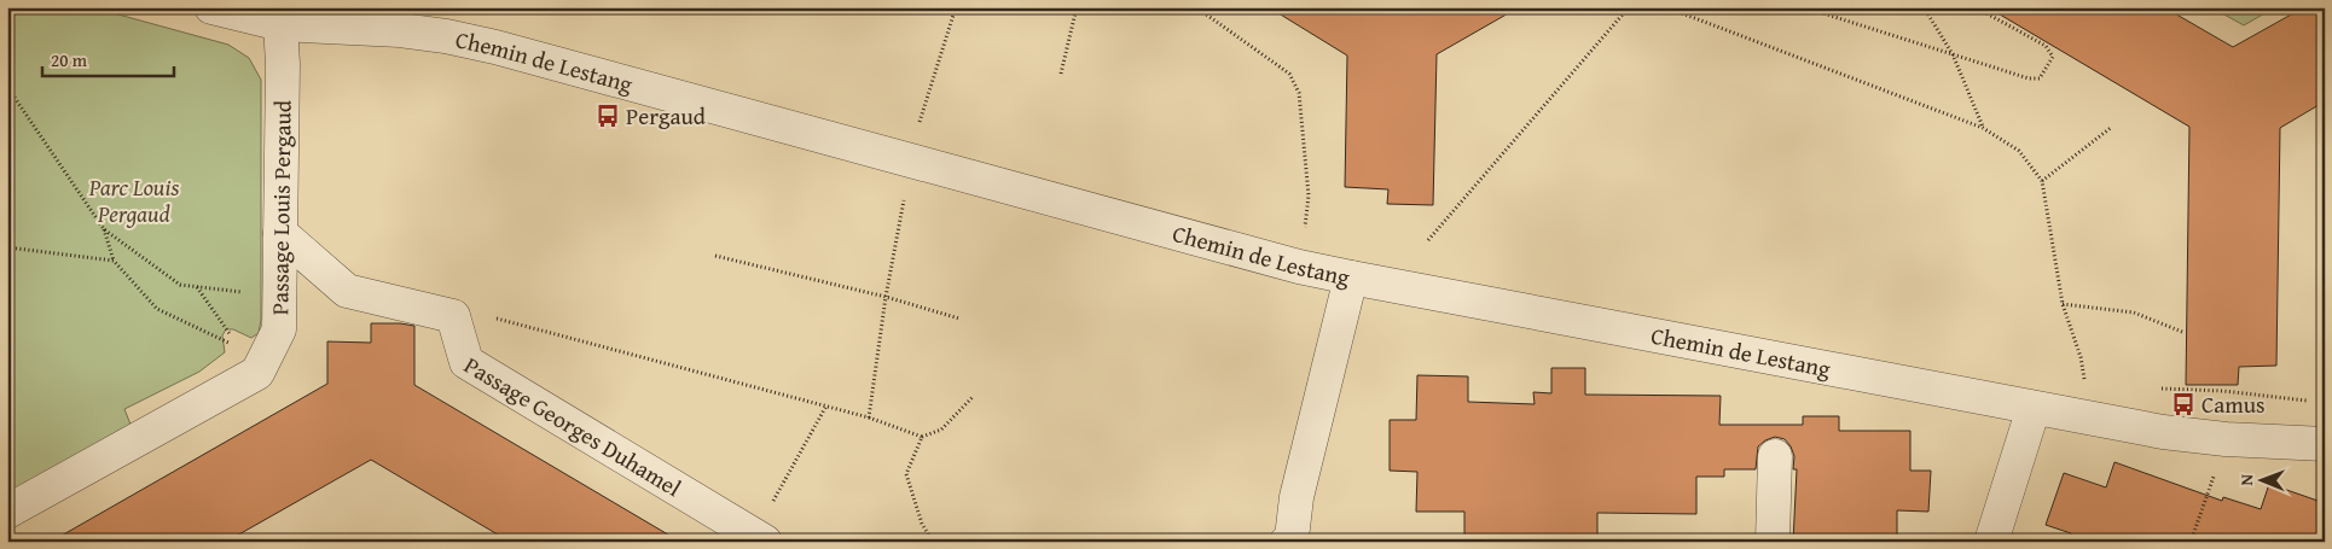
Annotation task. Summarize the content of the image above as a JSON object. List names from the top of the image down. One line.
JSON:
{"streets":{"street":["Chemin de Lestang","Passage Louis Pergaud","Passage Georges Duhamel"]},"crossings":[["Chemin de Lestang","Passage Louis Pergaud"]],"parks":["Parc Louis Pergaud"],"places":{"bus stop":["Pergaud","Camus"]},"scale_bar":"20 m","north":"left"}
